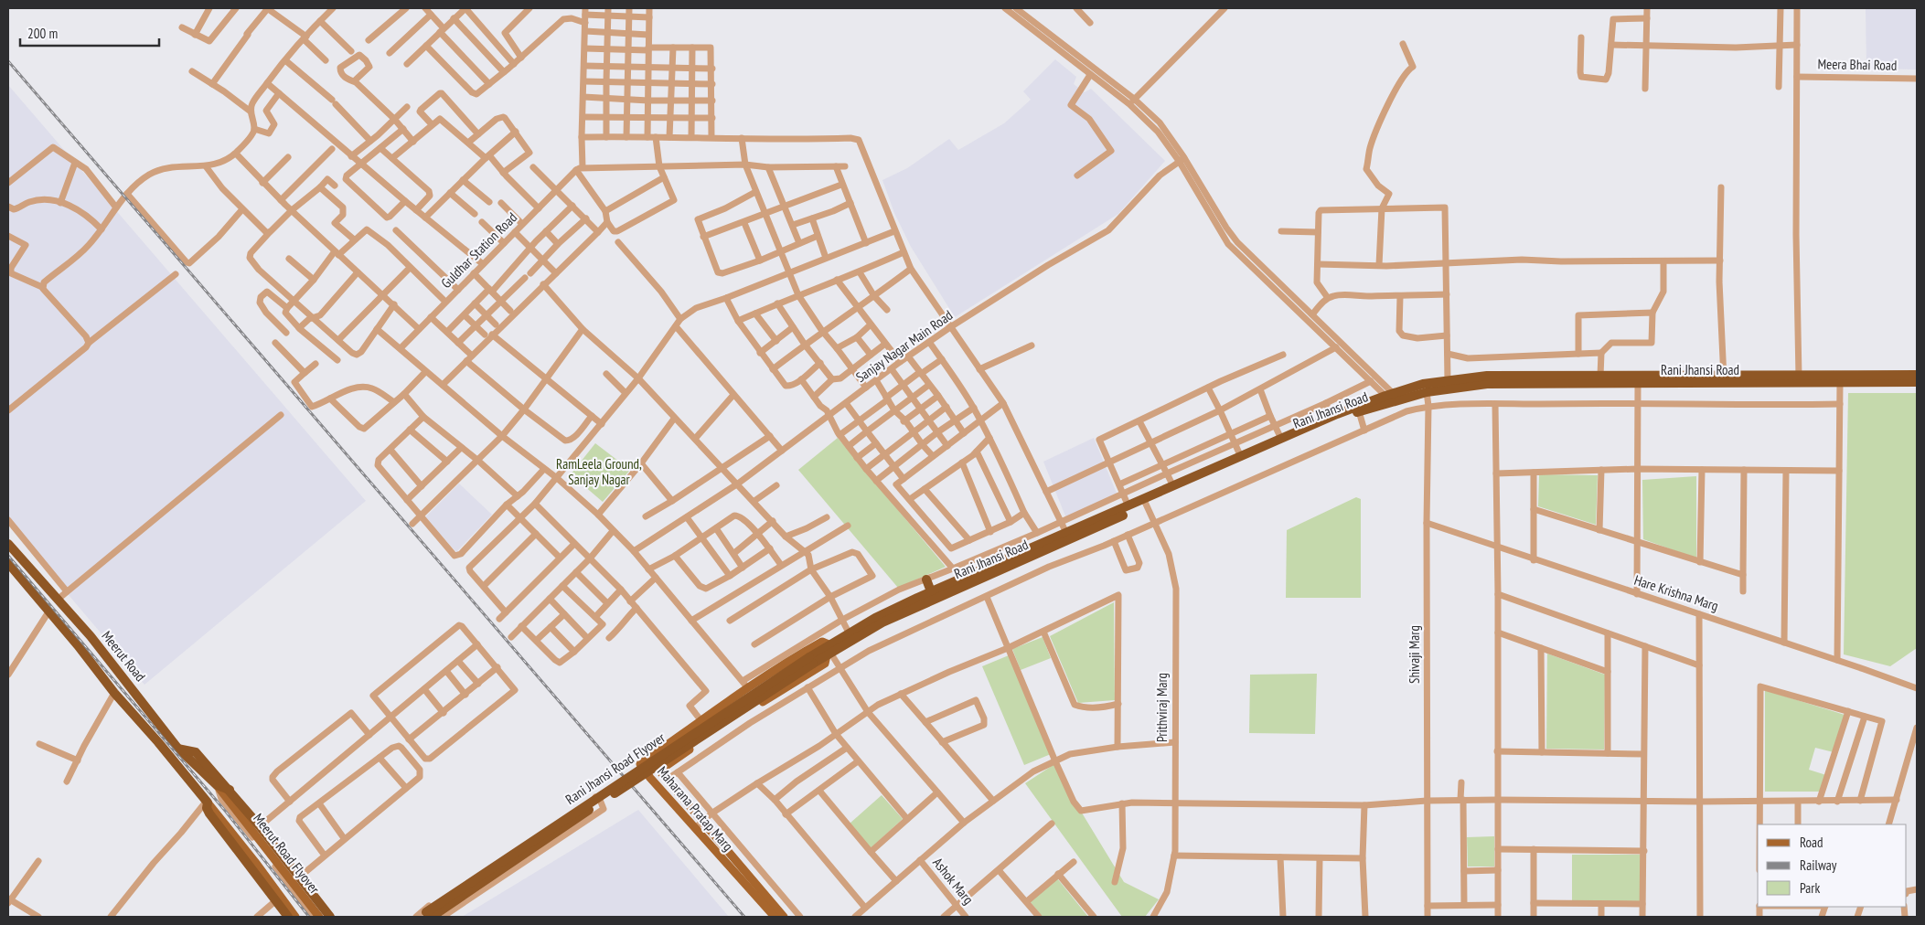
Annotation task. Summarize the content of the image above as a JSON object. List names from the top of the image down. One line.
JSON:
{"streets":{"highway":["Rani Jhansi Road","Meerut Road","Rani Jhansi Road Flyover"],"main road":["Maharana Pratap Marg","Meerut Road Flyover"],"street":["Meera Bhai Road","Guldhar Station Road","Sanjay Nagar Main Road","Hare Krishna Marg","Shivaji Marg","Prithviraj Marg","Ashok Marg"]},"crossings":[["Rani Jhansi Road","Shivaji Marg"],["Rani Jhansi Road","Prithviraj Marg"],["Rani Jhansi Road","Rani Jhansi Road Flyover"],["Rani Jhansi Road","Maharana Pratap Marg"],["Hare Krishna Marg","Shivaji Marg"],["Meerut Road","Meerut Road Flyover"],["Rani Jhansi Road Flyover","Maharana Pratap Marg"]],"parks":["RamLeela Ground, Sanjay Nagar"],"legend":["Road","Railway","Park"],"scale_bar":"200 m"}
